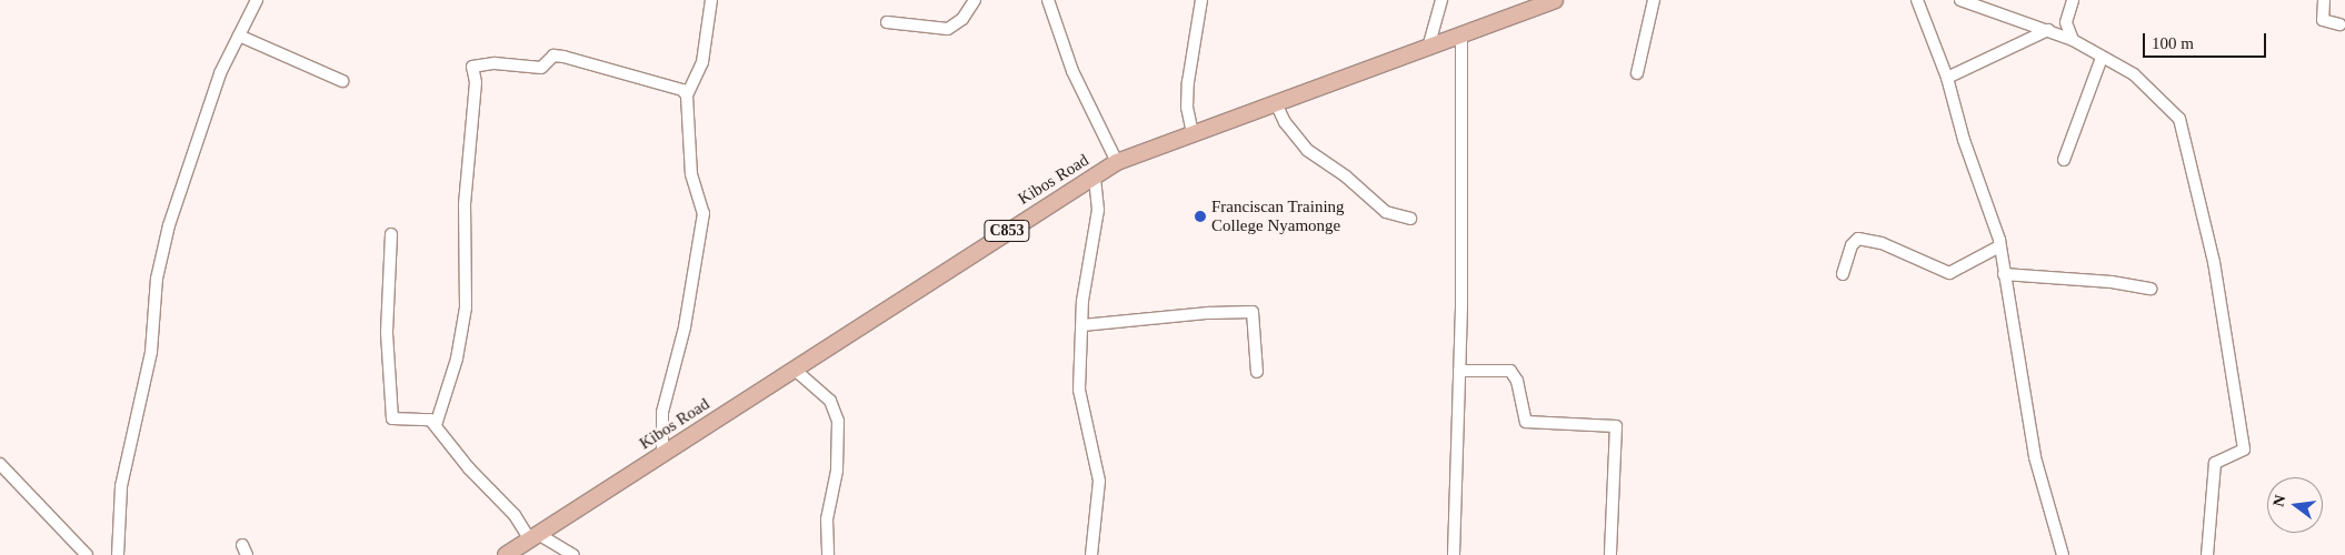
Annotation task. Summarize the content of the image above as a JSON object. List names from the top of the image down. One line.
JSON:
{"streets":{"main road":["Kibos Road","C853"]},"places":["Franciscan Training College Nyamonge"],"scale_bar":"100 m","north":"left"}
